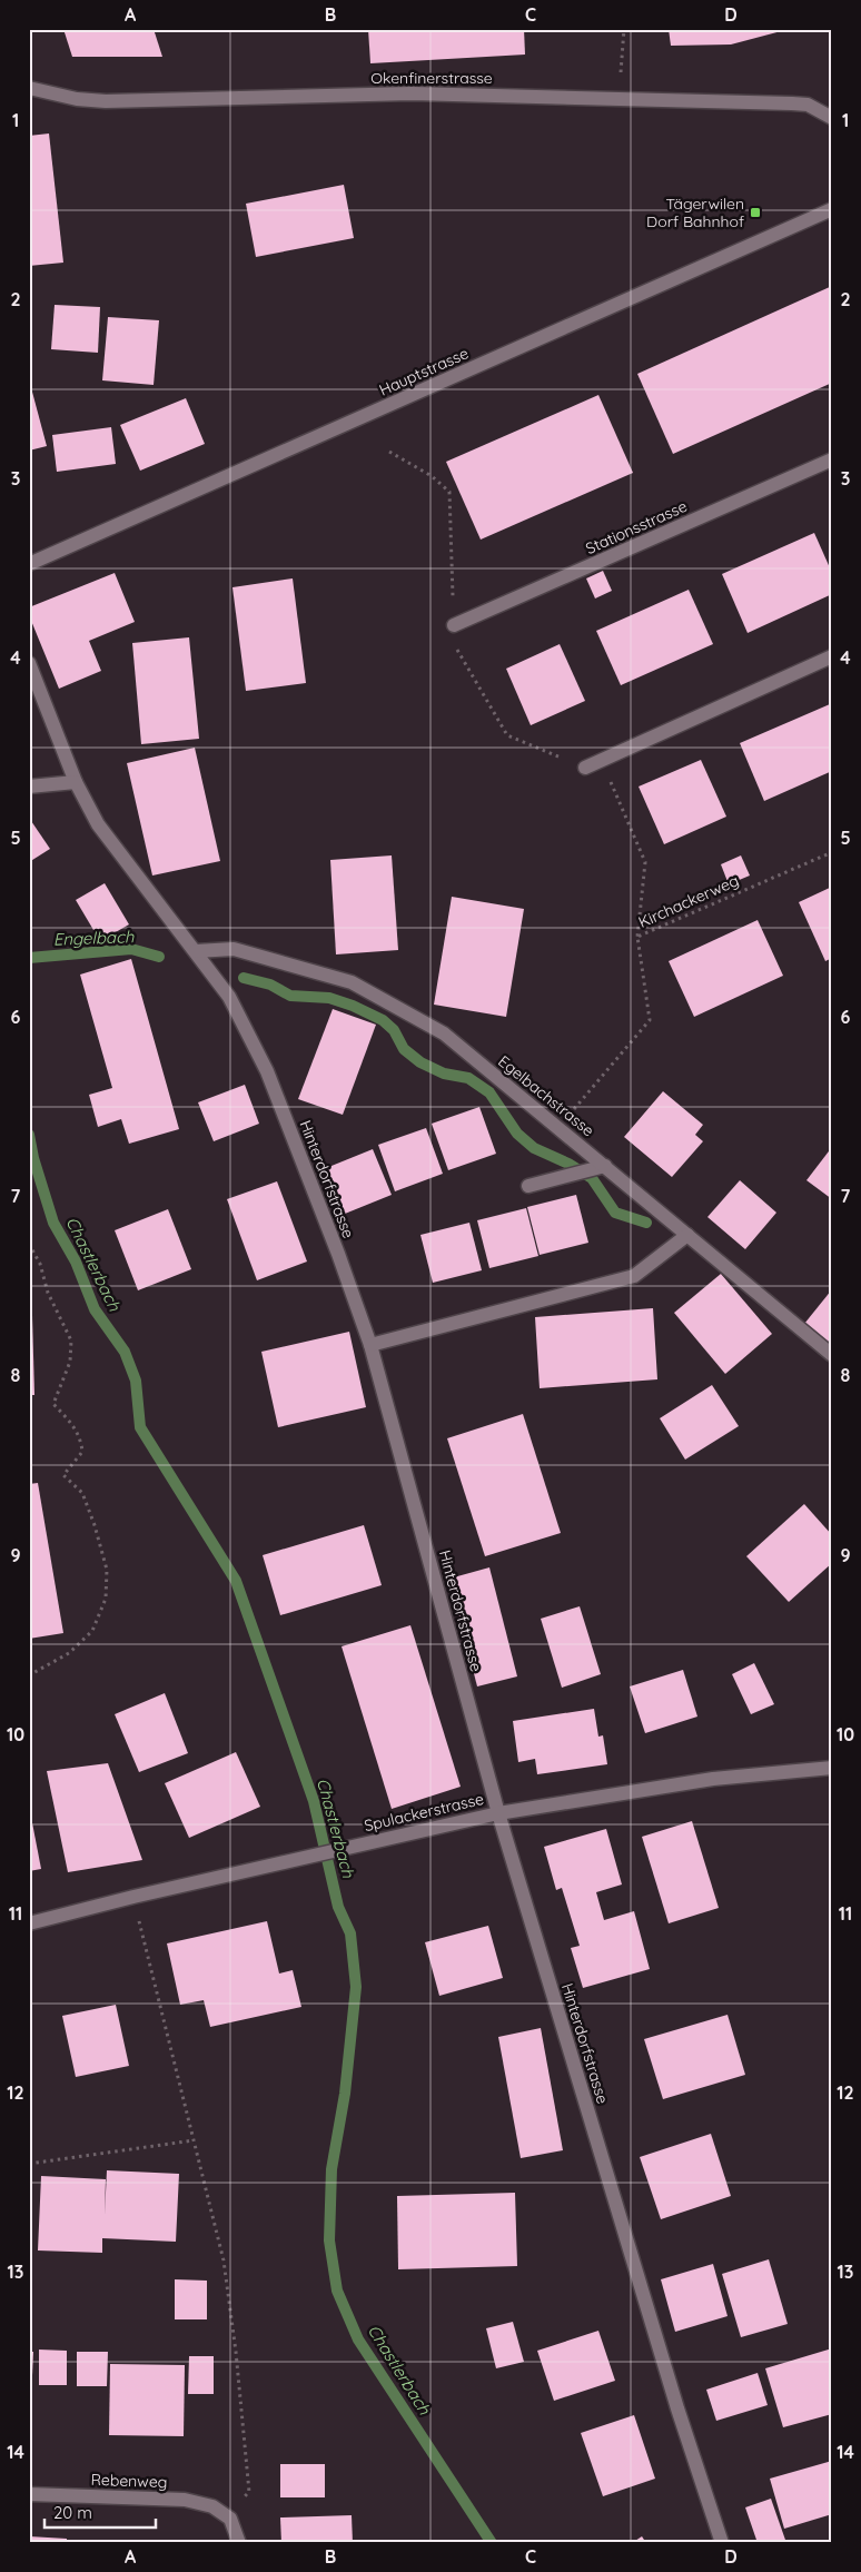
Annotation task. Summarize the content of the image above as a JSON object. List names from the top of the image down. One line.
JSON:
{"streets":{"street":["Okenfinerstrasse","Hauptstrasse","Stationsstrasse","Egelbachstrasse","Hinterdorfstrasse","Spulackerstrasse","Rebenweg"],"path":["Kirchackerweg"]},"crossings":[["Kirchackerweg","Egelbachstrasse"],["Egelbachstrasse","Hinterdorfstrasse"],["Hinterdorfstrasse","Spulackerstrasse"]],"water":["Engelbach","Chastlerbach"],"places":{"transit":["Tägerwilen Dorf Bahnhof"]},"scale_bar":"20 m","grid":{"columns":["A","B","C","D"],"rows":["1","2","3","4","5","6","7","8","9","10","11","12","13","14"]}}
